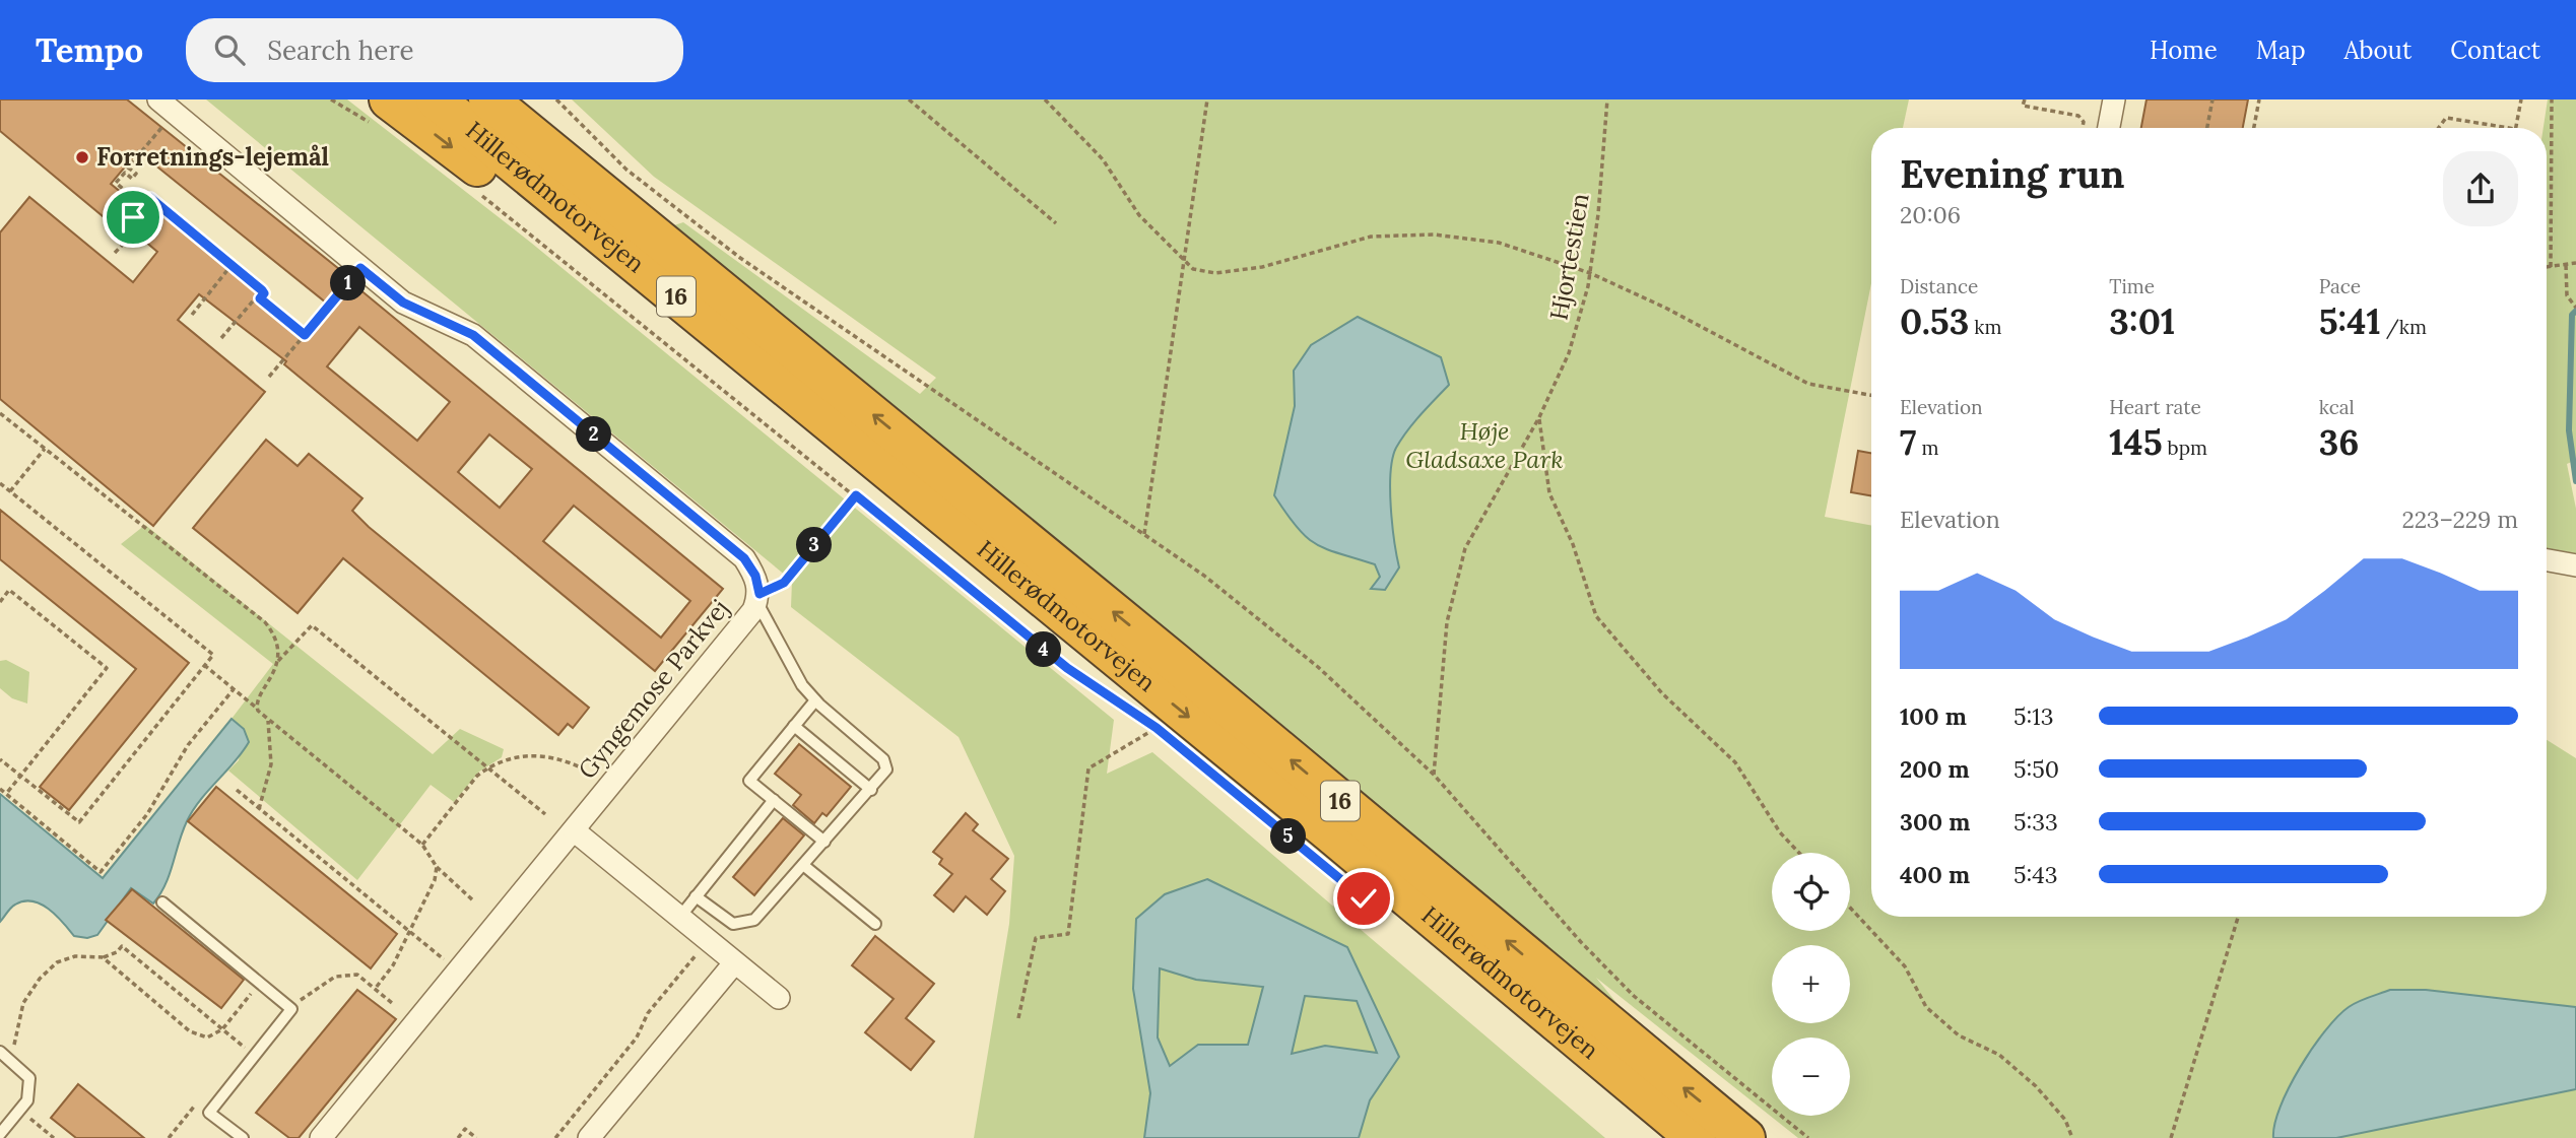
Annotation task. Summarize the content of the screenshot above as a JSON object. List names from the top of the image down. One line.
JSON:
{"streets":{"highway":["Hillerødmotorvejen","16"],"street":["Gyngemose Parkvej"],"path":["Hjortestien"]},"parks":["Høje Gladsaxe Park"],"places":["Forretnings-lejemål"],"page":{"header":"Tempo","search":"Search here","nav":["Home","Map","About","Contact"],"heading":["Evening run","20:06"],"stats":[["Distance","0.53 km"],["Time","3:01"],["Pace","5:41 /km"],["Elevation","7 m"],["Heart rate","145 bpm"],["kcal","36"]],"pins":["1","2","3","4","5"],"chart":["Elevation","223–229 m"],"list":[{"name":"100 m","note":"5:13"},{"name":"200 m","note":"5:50"},{"name":"300 m","note":"5:33"},{"name":"400 m","note":"5:43"}],"map_buttons":["+","−"]}}
